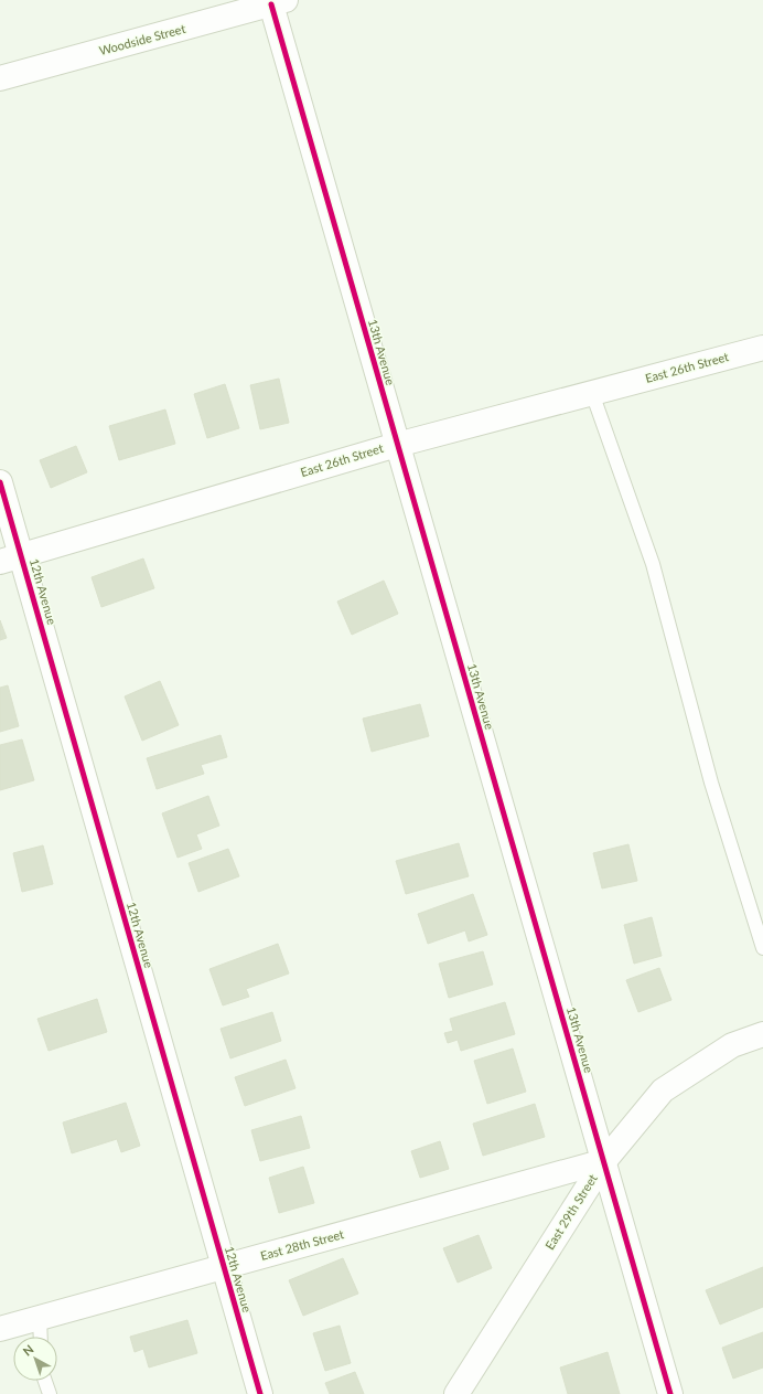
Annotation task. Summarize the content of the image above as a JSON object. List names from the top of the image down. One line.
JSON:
{"streets":{"street":["Woodside Street","13th Avenue","East 26th Street","12th Avenue","East 29th Street","East 28th Street"]},"crossings":[["Woodside Street","13th Avenue"],["13th Avenue","East 26th Street"],["13th Avenue","East 29th Street"],["13th Avenue","East 28th Street"],["East 26th Street","12th Avenue"],["12th Avenue","East 28th Street"],["East 29th Street","East 28th Street"]],"north":"top left"}
